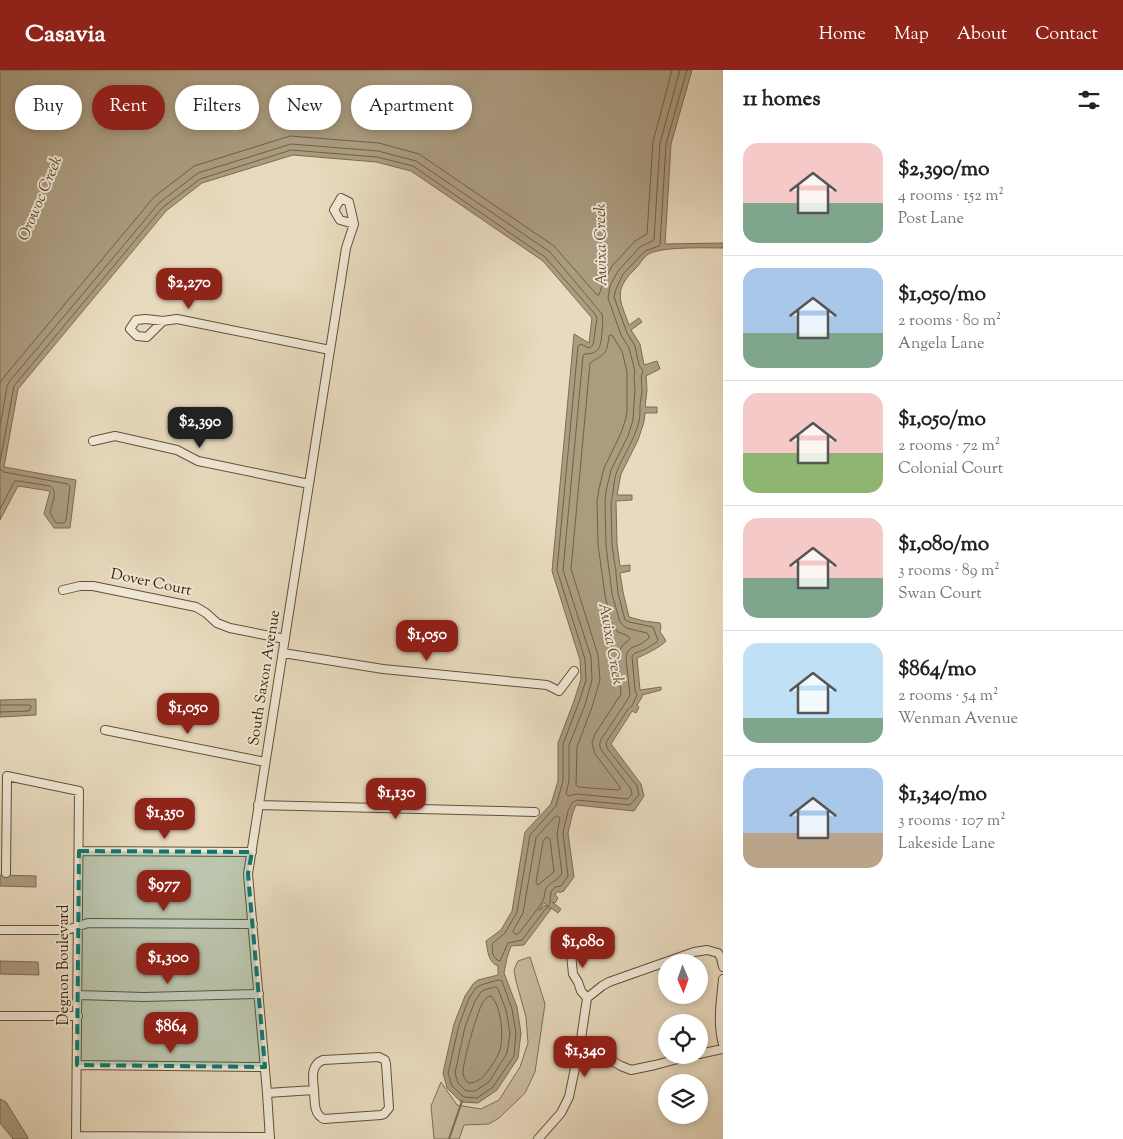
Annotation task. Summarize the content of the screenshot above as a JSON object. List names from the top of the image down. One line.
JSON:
{"streets":{"street":["Dover Court","South Saxon Avenue","Degnon Boulevard"]},"crossings":[["Dover Court","South Saxon Avenue"]],"water":["Orowoc Creek","Awixa Creek"],"north":"bottom","page":{"header":"Casavia","nav":["Home","Map","About","Contact"],"heading":"11 homes","chip":["Buy","Rent","Filters","New","Apartment"],"list":[{"name":"$2,390/mo","note":"4 rooms · 152 m² · Post Lane"},{"name":"$1,050/mo","note":"2 rooms · 80 m² · Angela Lane"},{"name":"$1,050/mo","note":"2 rooms · 72 m² · Colonial Court"},{"name":"$1,080/mo","note":"3 rooms · 89 m² · Swan Court"},{"name":"$864/mo","note":"2 rooms · 54 m² · Wenman Avenue"},{"name":"$1,340/mo","note":"3 rooms · 107 m² · Lakeside Lane"}],"price":["$2,270","$2,390","$1,050","$1,050","$1,130","$1,350","$977","$1,080","$1,300","$864","$1,340"]}}
